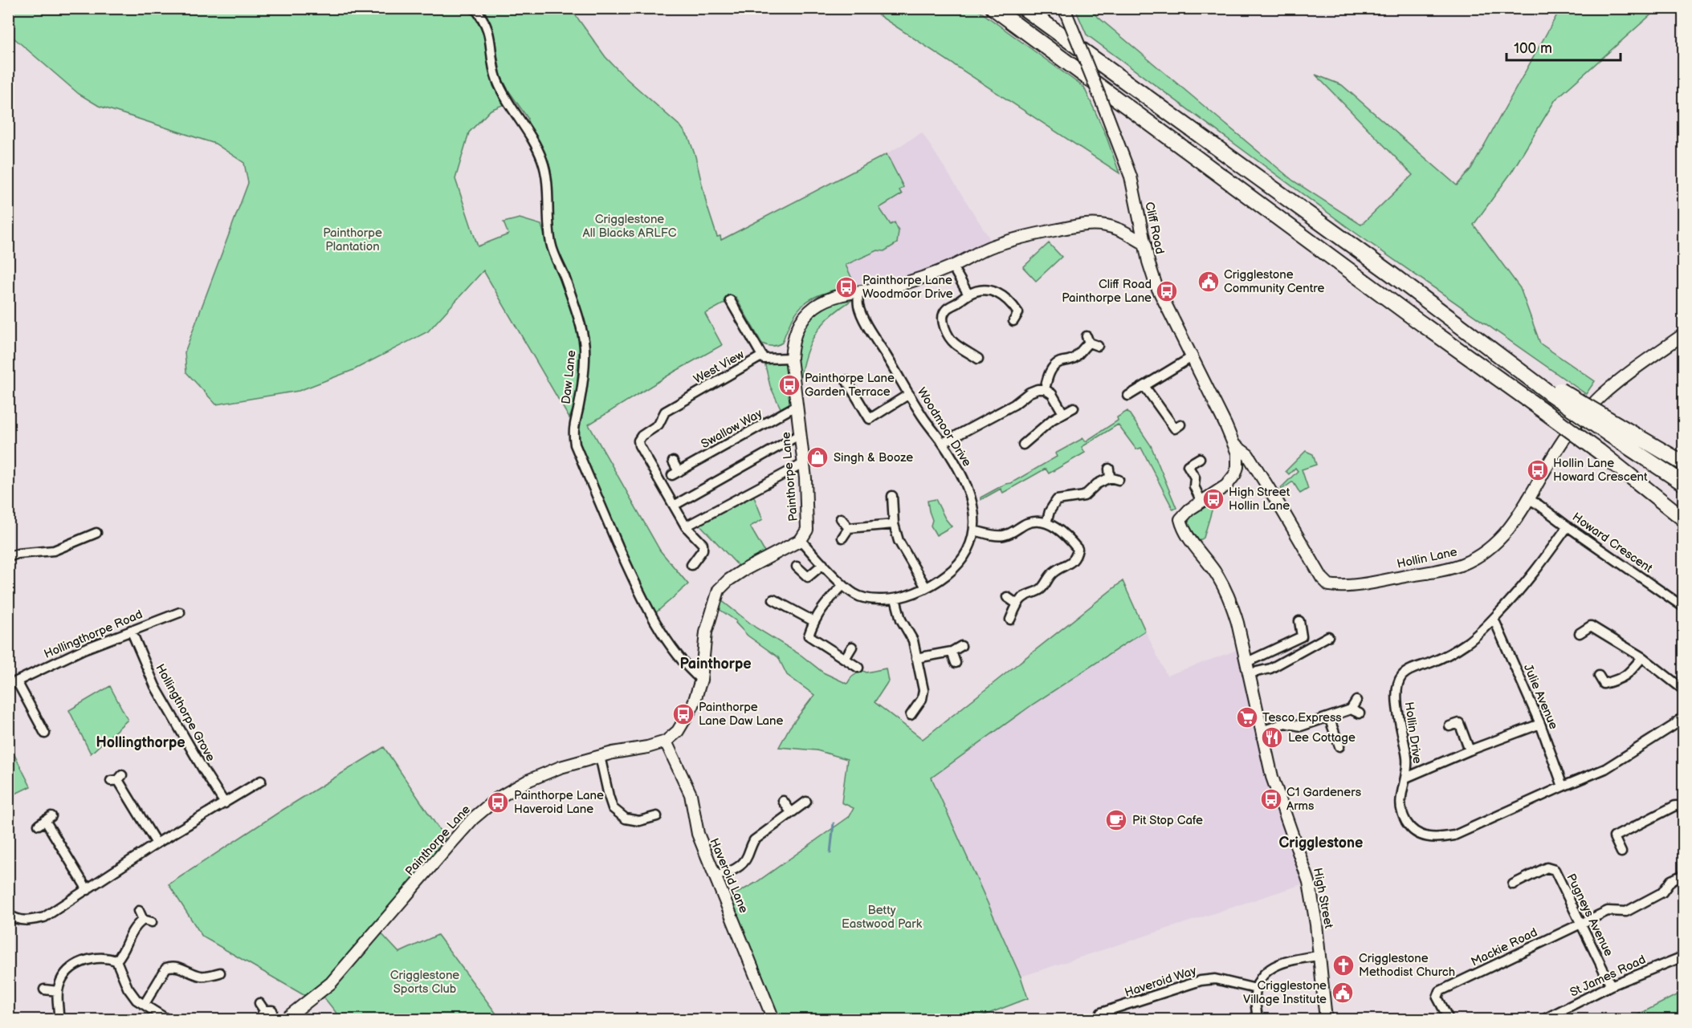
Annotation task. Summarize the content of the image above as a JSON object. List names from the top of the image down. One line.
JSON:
{"streets":{"street":["Cliff Road","West View","Daw Lane","Woodmoor Drive","Swallow Way","Painthorpe Lane","Howard Crescent","Hollin Lane","Hollingthorpe Road","Julie Avenue","Hollingthorpe Grove","Hollin Drive","Haveroid Lane","High Street","Pugneys Avenue","Mackie Road","St James Road","Haveroid Way"]},"crossings":[["Cliff Road","Painthorpe Lane"],["Cliff Road","Hollin Lane"],["Cliff Road","High Street"],["Woodmoor Drive","Painthorpe Lane"],["Swallow Way","Painthorpe Lane"],["Painthorpe Lane","Haveroid Lane"],["Howard Crescent","Hollin Lane"],["Howard Crescent","Hollin Drive"],["Hollin Lane","High Street"],["Hollingthorpe Road","Hollingthorpe Grove"],["Julie Avenue","Hollin Drive"],["Pugneys Avenue","Mackie Road"],["Pugneys Avenue","St James Road"]],"districts":["Painthorpe","Hollingthorpe","Crigglestone"],"parks":["Crigglestone All Blacks ARLFC","Painthorpe Plantation","Betty Eastwood Park","Crigglestone Sports Club"],"places":{"public building":["Crigglestone Community Centre","Crigglestone Village Institute"],"bus stop":["Painthorpe Lane Woodmoor Drive","Cliff Road Painthorpe Lane","Painthorpe Lane Garden Terrace","Hollin Lane Howard Crescent","High Street Hollin Lane","Painthorpe Lane Daw Lane","C1 Gardeners Arms","Painthorpe Lane Haveroid Lane"],"shop":["Singh & Booze"],"supermarket":["Tesco Express"],"restaurant":["Lee Cottage"],"cafe":["Pit Stop Cafe"],"church":["Crigglestone Methodist Church"]},"scale_bar":"100 m"}
